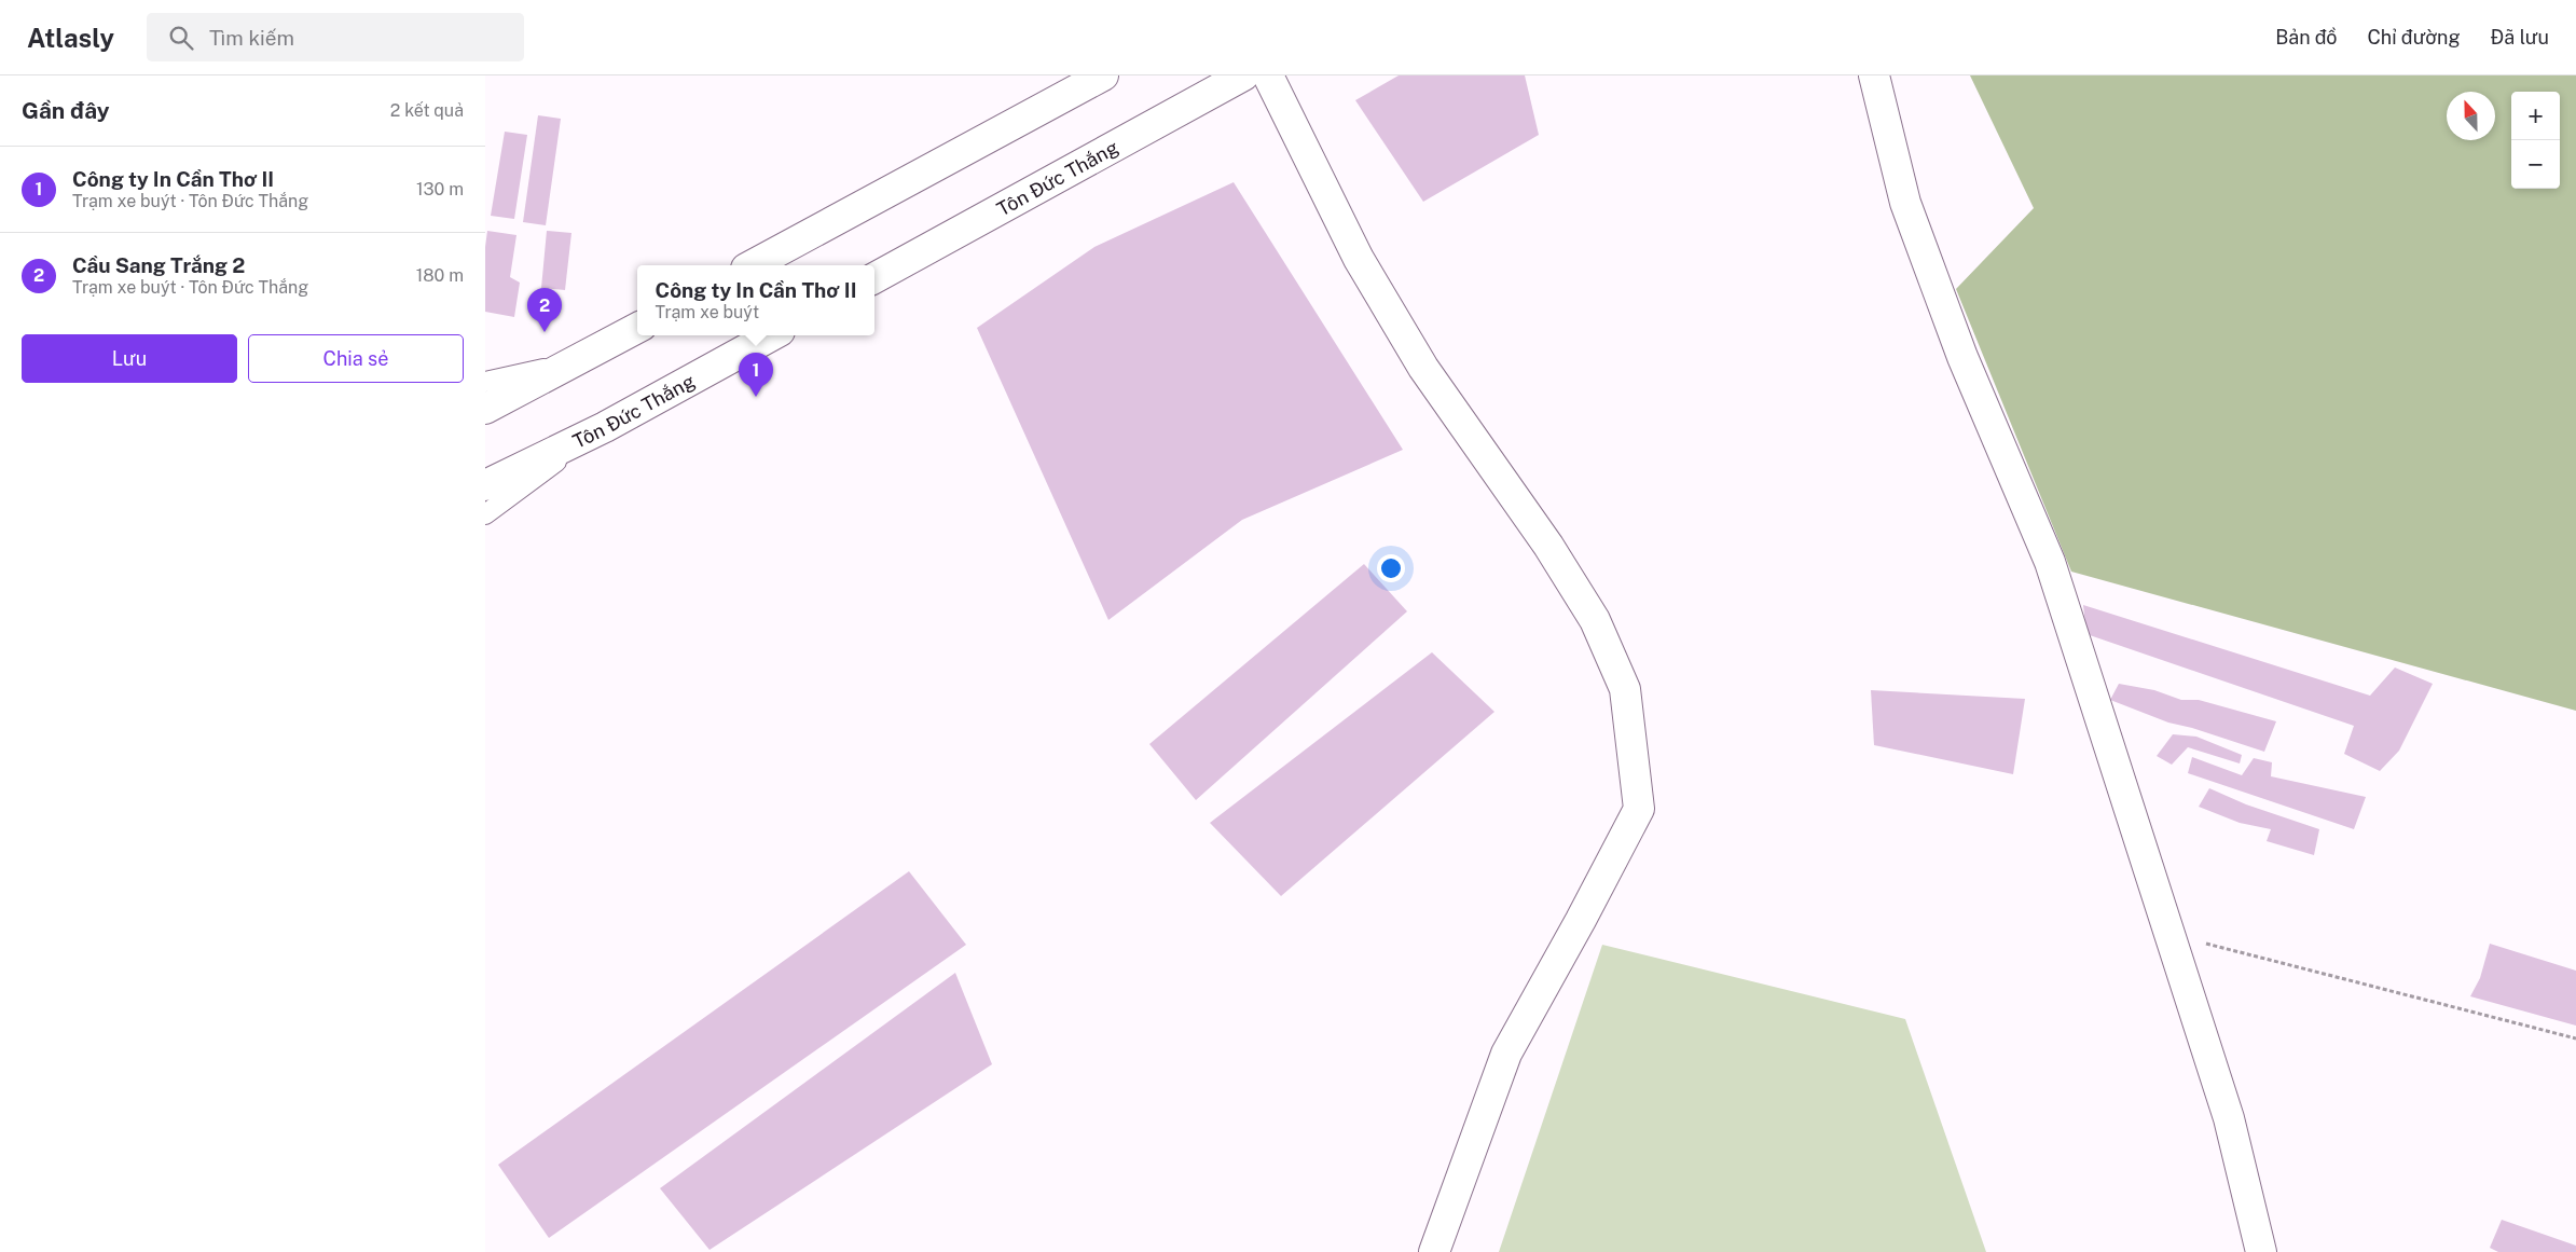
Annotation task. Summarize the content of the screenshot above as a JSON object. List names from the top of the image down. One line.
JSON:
{"streets":{"main road":["Tôn Đức Thắng"]},"north":"top","page":{"header":"Atlasly","search":"Tìm kiếm","nav":["Bản đồ","Chỉ đường","Đã lưu"],"heading":["Gần đây","2 kết quả"],"map_buttons":["+","−"],"list":[{"mark":"1","name":"Công ty In Cần Thơ II","note":"Trạm xe buýt · Tôn Đức Thắng","value":"130 m"},{"mark":"2","name":"Cầu Sang Trắng 2","note":"Trạm xe buýt · Tôn Đức Thắng","value":"180 m"}],"popup":["Công ty In Cần Thơ II","Trạm xe buýt"],"pins":["2","1"],"buttons":["Lưu","Chia sẻ"]}}
